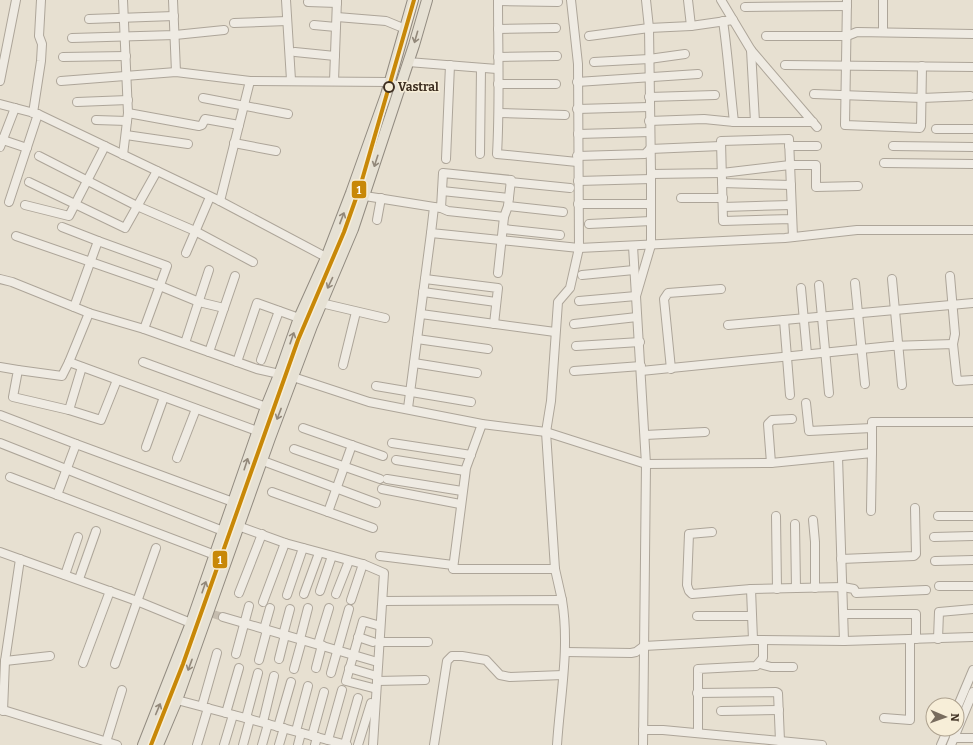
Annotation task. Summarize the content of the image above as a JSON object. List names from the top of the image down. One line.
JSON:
{"places":["Vastral"],"lines":["transit line 1"],"north":"right"}
